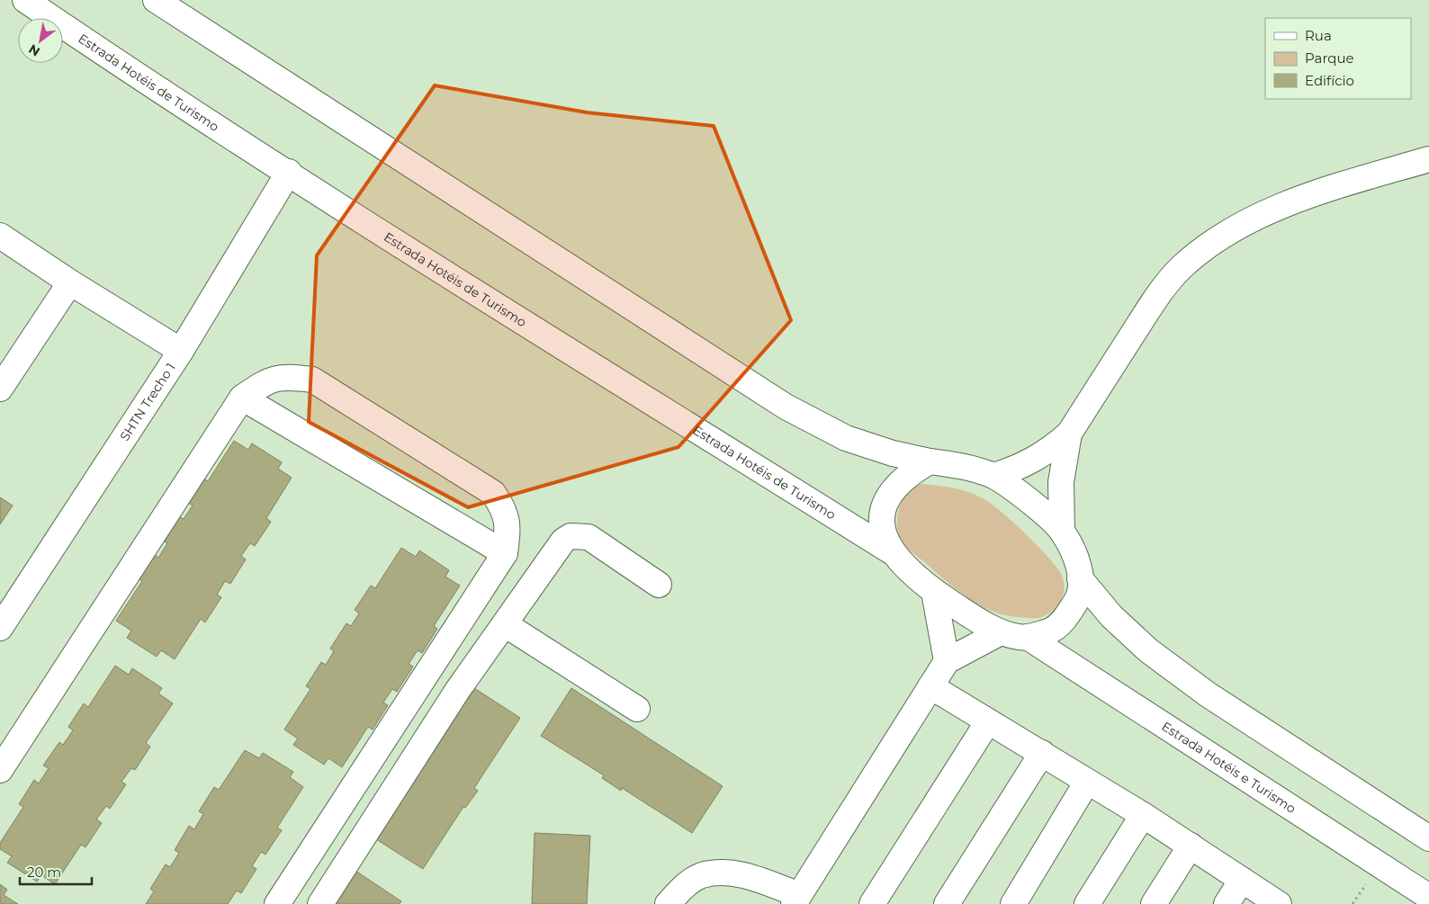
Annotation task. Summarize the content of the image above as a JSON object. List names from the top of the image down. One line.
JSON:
{"streets":{"street":["Estrada Hotéis de Turismo","SHTN Trecho 1","Estrada Hotéis e Turismo"]},"crossings":[["Estrada Hotéis de Turismo","SHTN Trecho 1"]],"legend":["Rua","Parque","Edifício"],"scale_bar":"20 m","north":"bottom left"}
